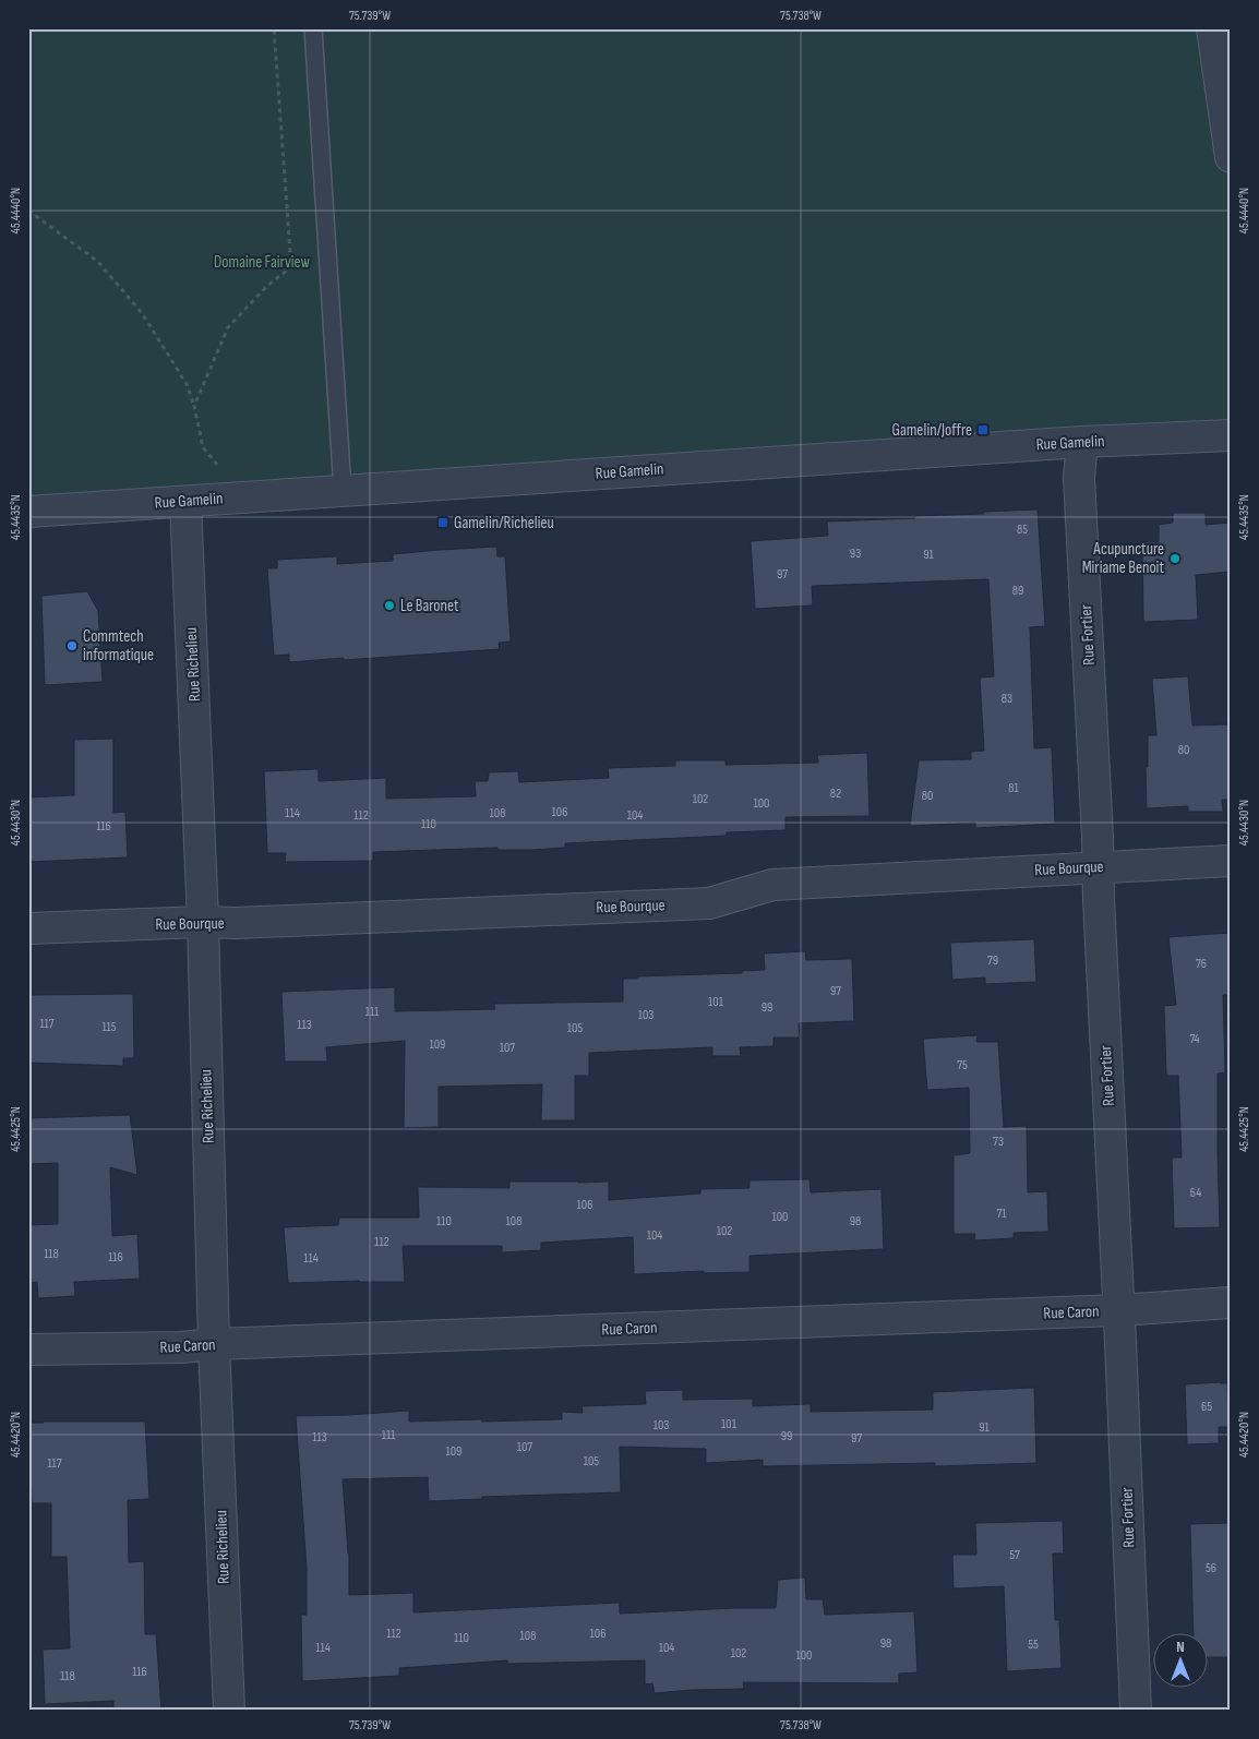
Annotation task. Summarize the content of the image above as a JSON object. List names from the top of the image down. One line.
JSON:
{"streets":{"street":["Rue Gamelin","Rue Fortier","Rue Richelieu","Rue Bourque","Rue Caron"]},"crossings":[["Rue Gamelin","Rue Fortier"],["Rue Gamelin","Rue Richelieu"],["Rue Fortier","Rue Bourque"],["Rue Fortier","Rue Caron"],["Rue Richelieu","Rue Bourque"],["Rue Richelieu","Rue Caron"]],"parks":["Domaine Fairview"],"places":{"transit":["Gamelin/Joffre","Gamelin/Richelieu"],"other":["Acupuncture Miriame Benoit","Le Baronet","Commtech informatique"]},"house_numbers":["85","93","91","97","89","83","80","81","82","80","102","100","106","114","108","112","104","110","116","79","76","97","101","99","111","103","117","113","115","105","74","109","107","75","73","64","106","71","100","110","108","98","102","104","112","118","116","114","65","101","103","91","111","99","113","97","107","109","105","117","57","56","112","106","108","110","98","55","114","104","102","100","116","118"],"north":"top","coordinates":["75.739°W","75.738°W","45.4440°N","45.4435°N","45.4430°N","45.4425°N","45.4420°N"]}
